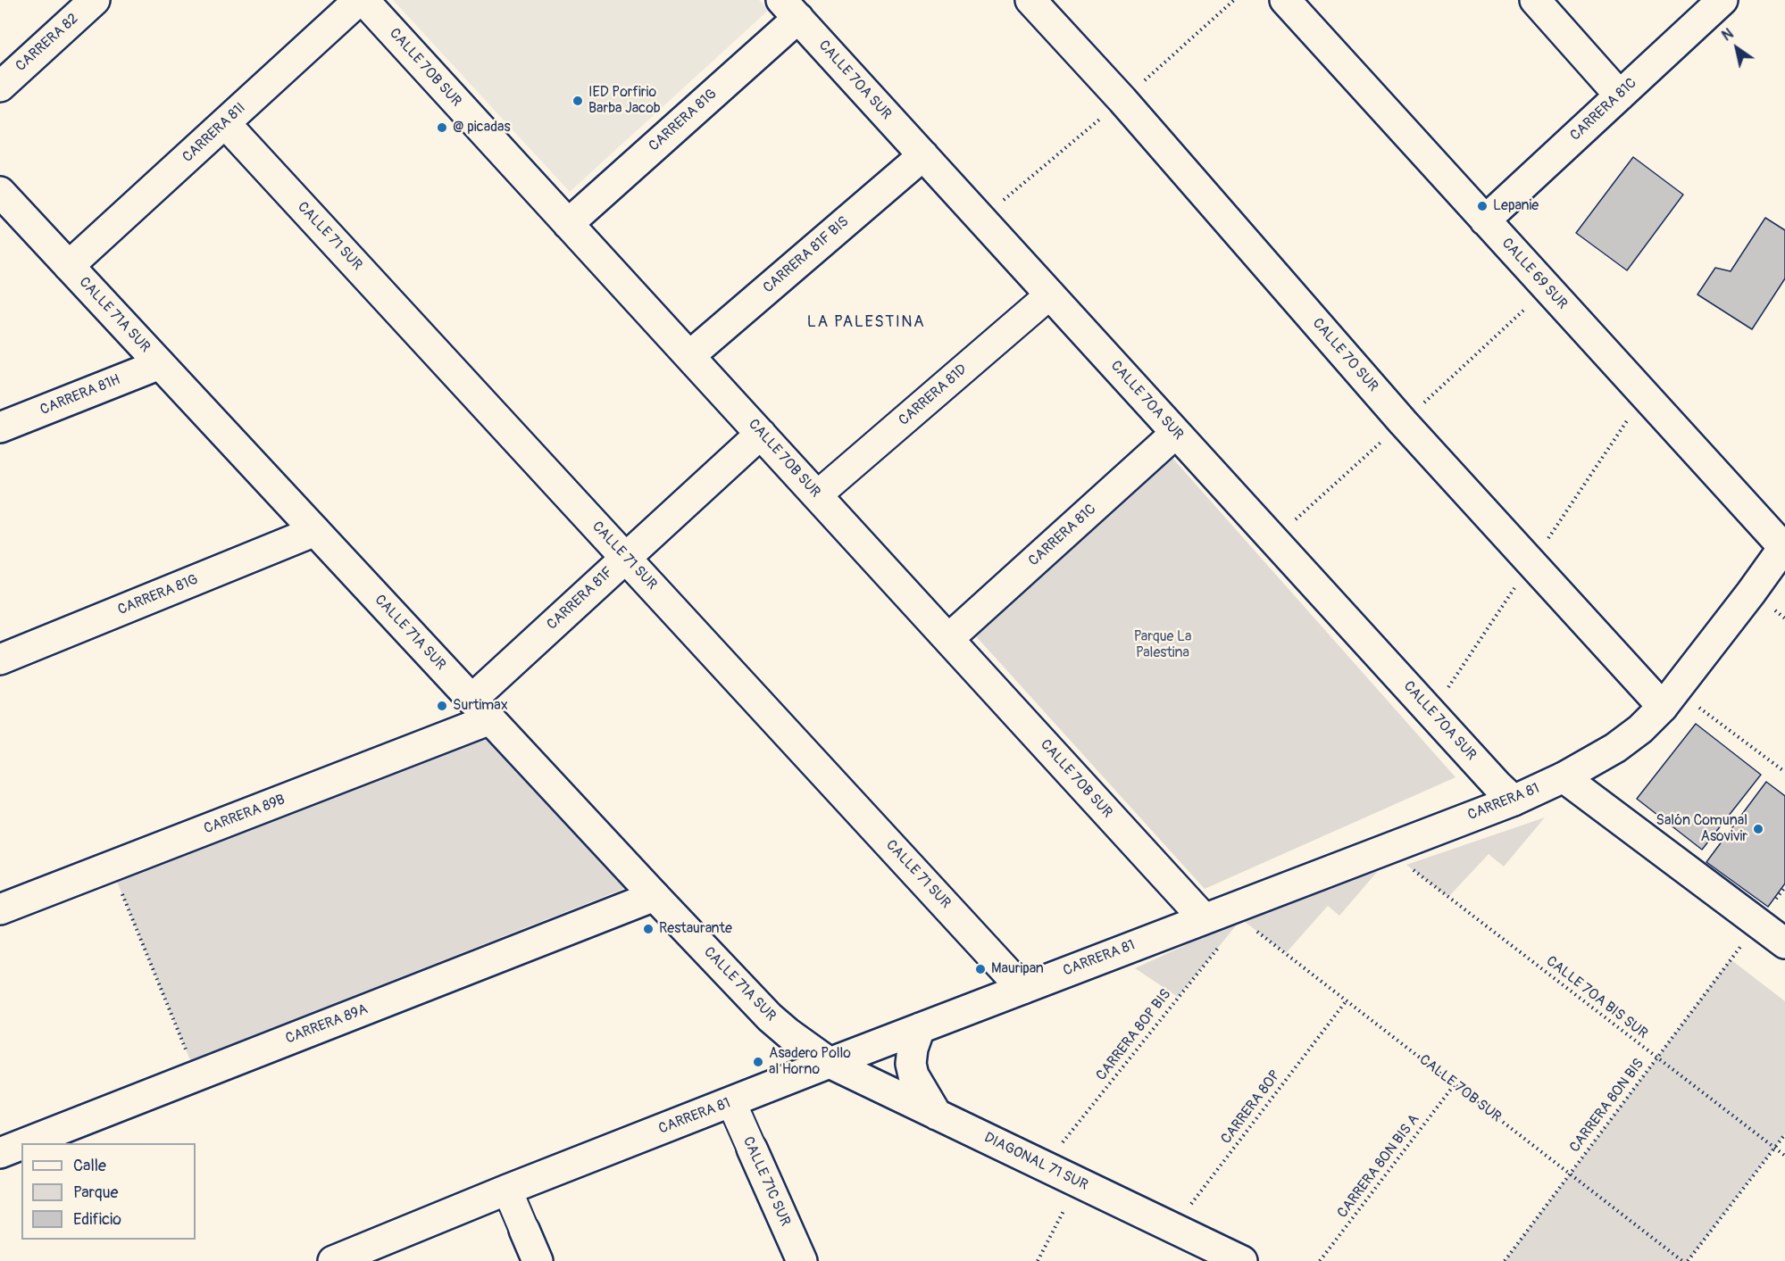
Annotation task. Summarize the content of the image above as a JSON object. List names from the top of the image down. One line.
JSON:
{"streets":{"street":["CARRERA 82","CALLE 70B SUR","CALLE 70A SUR","CARRERA 81C","CARRERA 81G","CARRERA 81I","CALLE 71 SUR","CARRERA 81F BIS","CALLE 69 SUR","CALLE 71A SUR","CALLE 70 SUR","CARRERA 81H","CARRERA 81D","CARRERA 81F","CARRERA 81","CARRERA 89B","CARRERA 89A","DIAGONAL 71 SUR","CALLE 71C SUR"],"path":["CALLE 70A BIS SUR","CARRERA 80P BIS","CARRERA 80N BIS","CARRERA 80P","CARRERA 80N BIS A"]},"crossings":[["CALLE 70B SUR","CARRERA 81C"],["CALLE 70B SUR","CARRERA 81G"],["CALLE 70B SUR","CARRERA 81I"],["CALLE 70B SUR","CARRERA 81F BIS"],["CALLE 70B SUR","CARRERA 81D"],["CALLE 70B SUR","CARRERA 81F"],["CALLE 70B SUR","CARRERA 81"],["CALLE 70B SUR","CARRERA 80N BIS"],["CALLE 70B SUR","CARRERA 80P"],["CALLE 70B SUR","CARRERA 80N BIS A"],["CALLE 70A SUR","CARRERA 81C"],["CALLE 70A SUR","CARRERA 81G"],["CALLE 70A SUR","CARRERA 81F BIS"],["CALLE 70A SUR","CARRERA 81D"],["CALLE 70A SUR","CARRERA 81"],["CARRERA 81C","CALLE 69 SUR"],["CARRERA 81G","CALLE 71A SUR"],["CARRERA 81I","CALLE 71 SUR"],["CARRERA 81I","CALLE 71A SUR"],["CALLE 71 SUR","CARRERA 81F"],["CALLE 71 SUR","CARRERA 81"],["CALLE 69 SUR","CARRERA 81"],["CALLE 71A SUR","CARRERA 81H"],["CALLE 71A SUR","CARRERA 81F"],["CALLE 71A SUR","CARRERA 81"],["CALLE 71A SUR","CARRERA 89B"],["CALLE 71A SUR","CARRERA 89A"],["CALLE 71A SUR","DIAGONAL 71 SUR"],["CALLE 70 SUR","CARRERA 81"],["CARRERA 81F","CARRERA 89B"],["CARRERA 81","DIAGONAL 71 SUR"],["CARRERA 81","CALLE 71C SUR"],["CALLE 70A BIS SUR","CARRERA 80N BIS"],["CARRERA 80P BIS","DIAGONAL 71 SUR"],["CARRERA 80P","DIAGONAL 71 SUR"]],"districts":["LA PALESTINA"],"parks":["Parque La Palestina"],"places":["IED Porfirio Barba Jacob","@ picadas","Lepanie","Surtimax","Salón Comunal Asovivir","Restaurante","Mauripan","Asadero Pollo al Horno"],"legend":["Calle","Parque","Edificio"],"north":"top left"}
